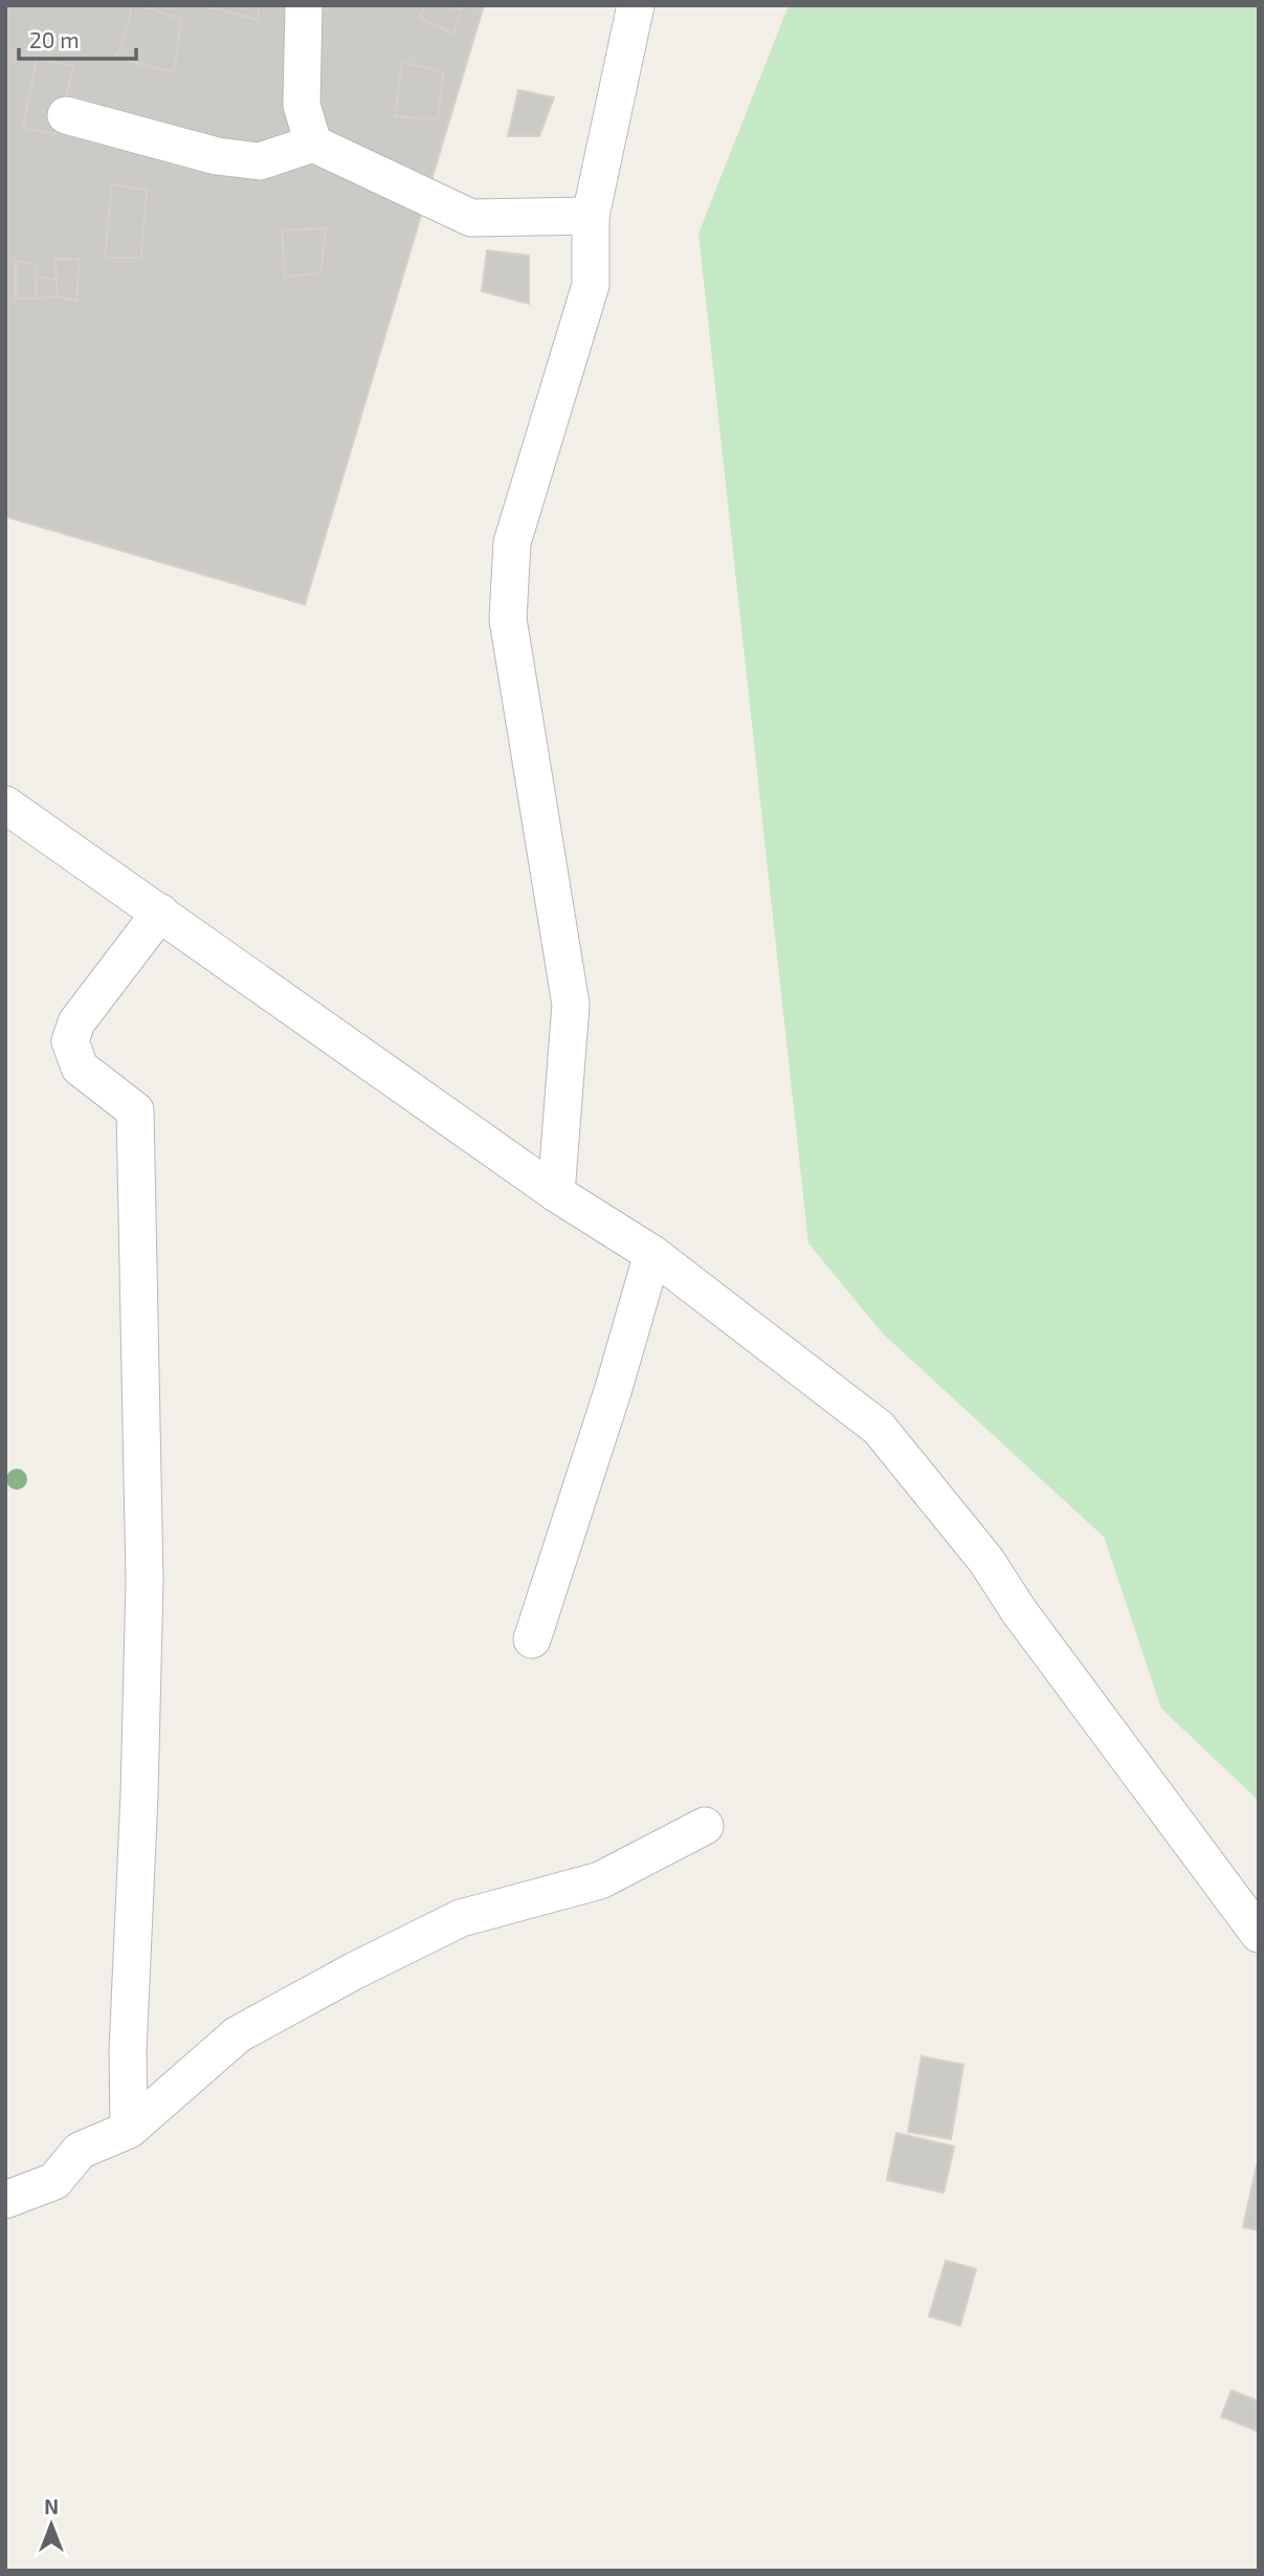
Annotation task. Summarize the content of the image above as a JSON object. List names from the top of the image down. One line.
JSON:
{"scale_bar":"20 m","north":"top"}
